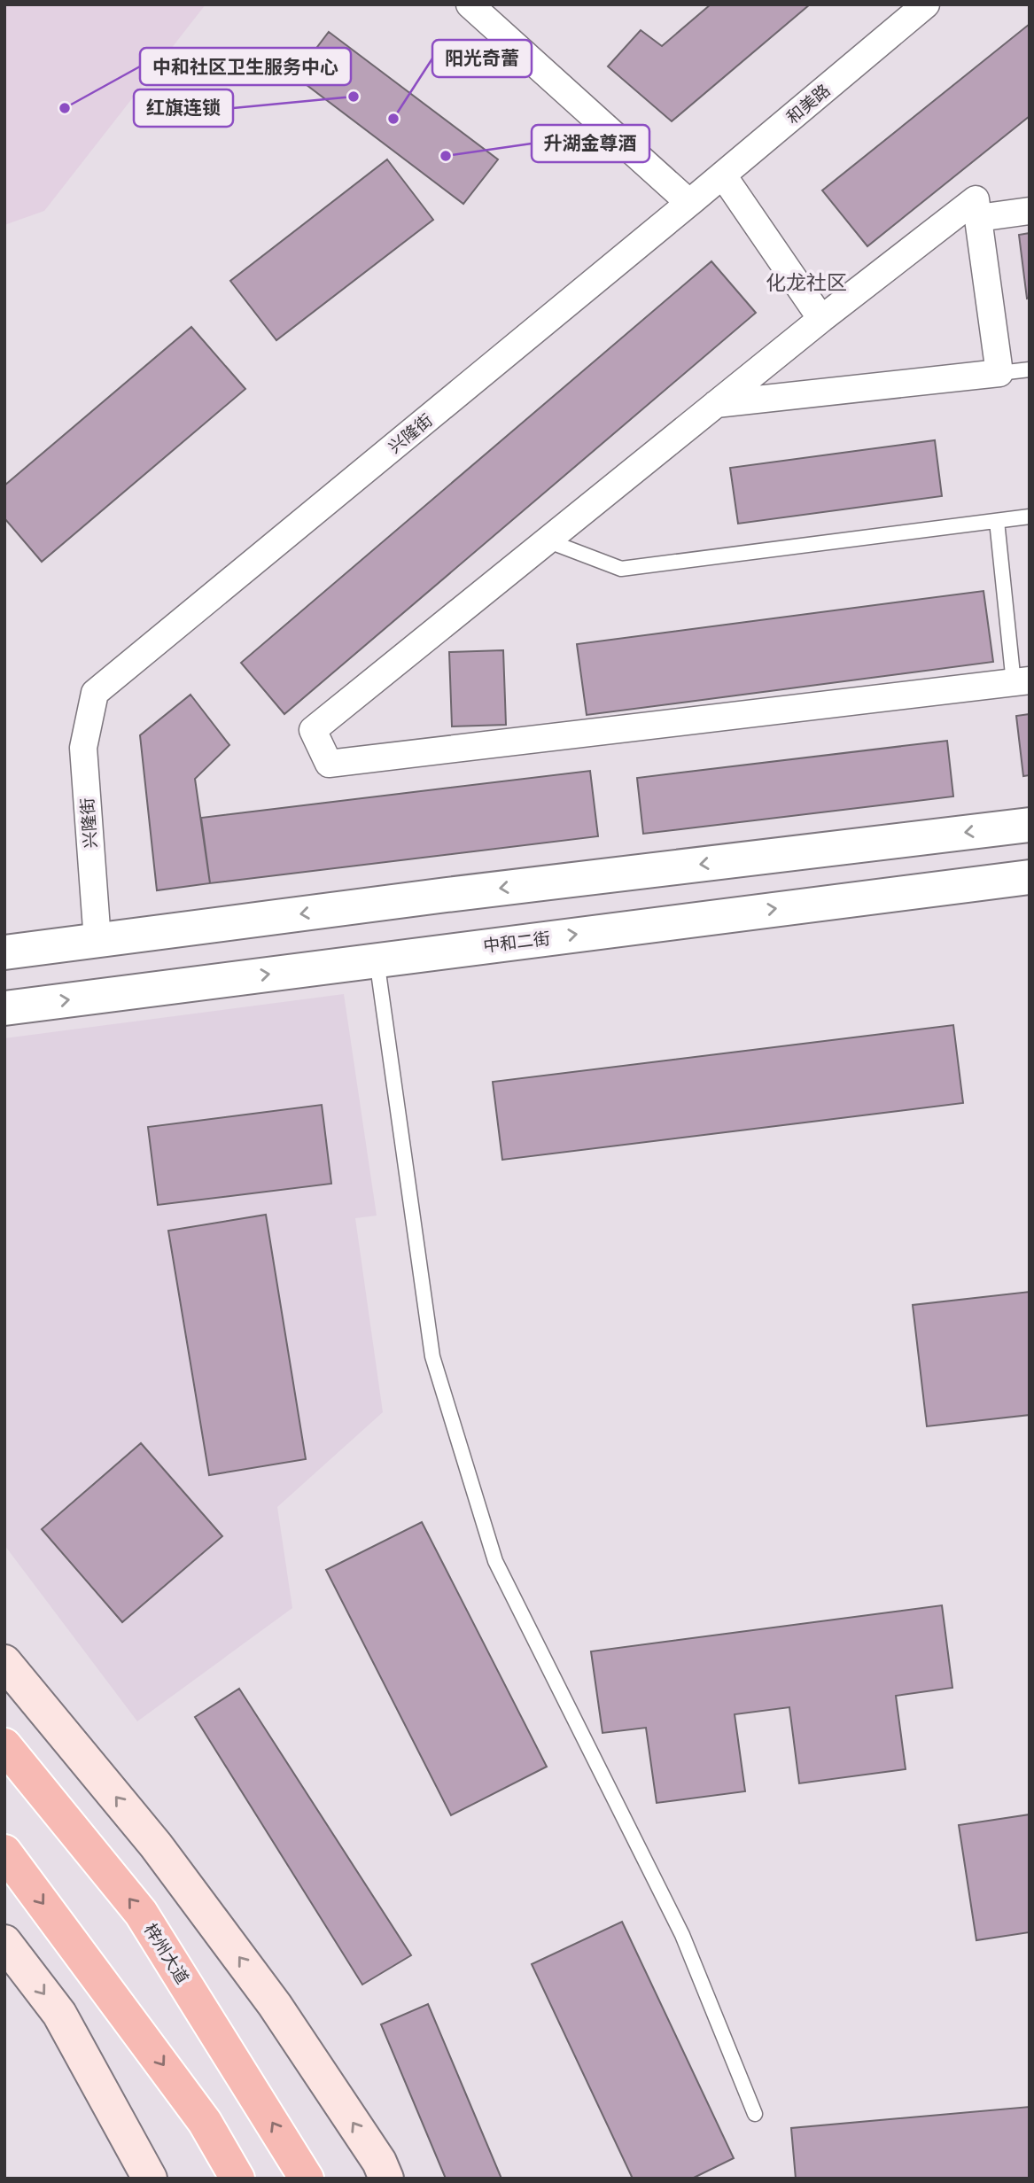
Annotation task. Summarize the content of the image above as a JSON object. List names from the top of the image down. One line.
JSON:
{"streets":{"highway":["梓州大道"],"street":["和美路","兴隆街","中和二街"]},"crossings":[["和美路","兴隆街"]],"districts":["化龙社区"],"places":["红旗连锁","中和社区卫生服务中心","阳光奇蕾","升湖金尊酒"]}
